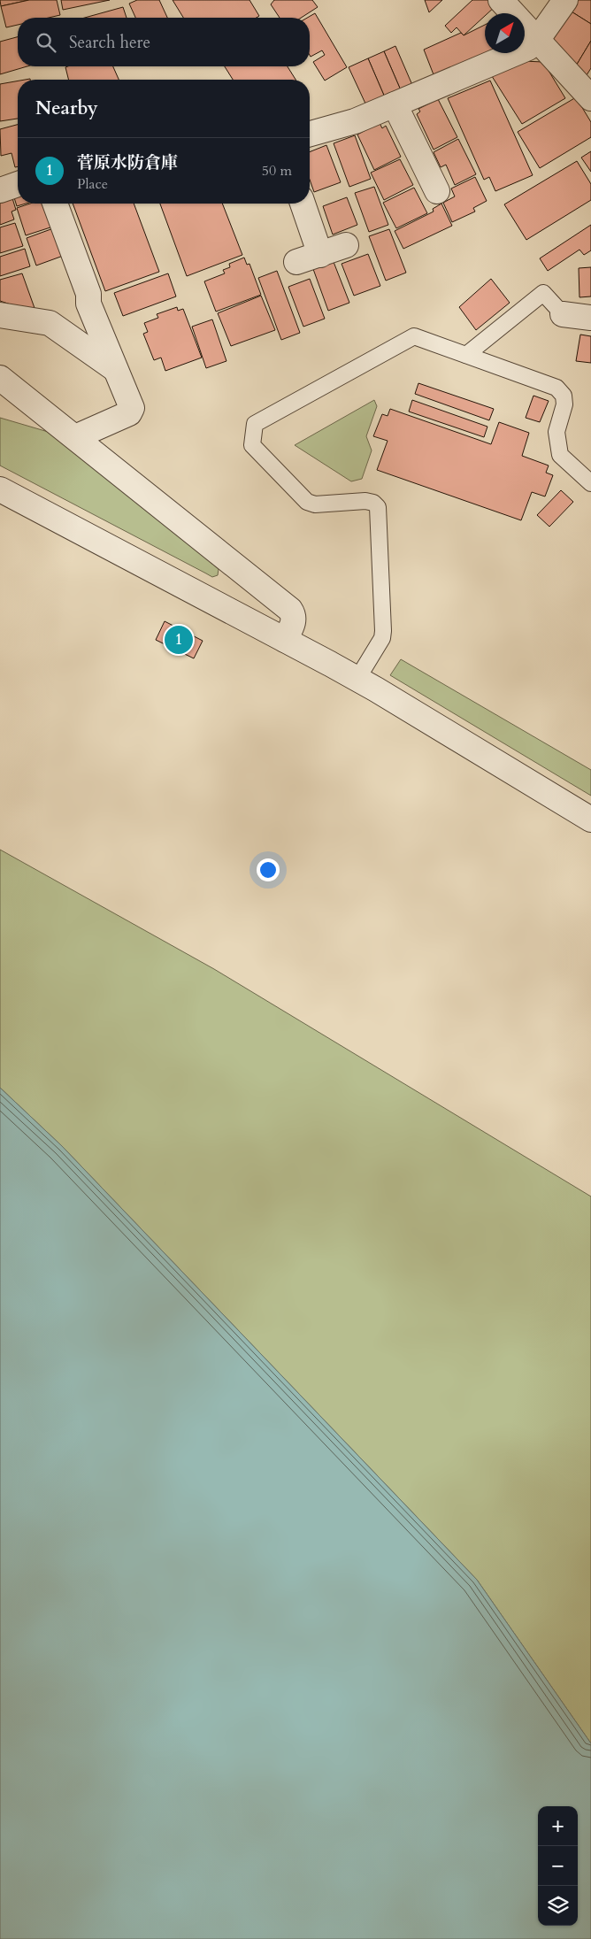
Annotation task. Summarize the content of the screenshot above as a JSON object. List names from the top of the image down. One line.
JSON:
{"north":"top right","page":{"search":"Search here","heading":"Nearby","list":[{"mark":"1","name":"菅原水防倉庫","note":"Place","value":"50 m"}],"pins":"1","map_buttons":["+","−"]}}
